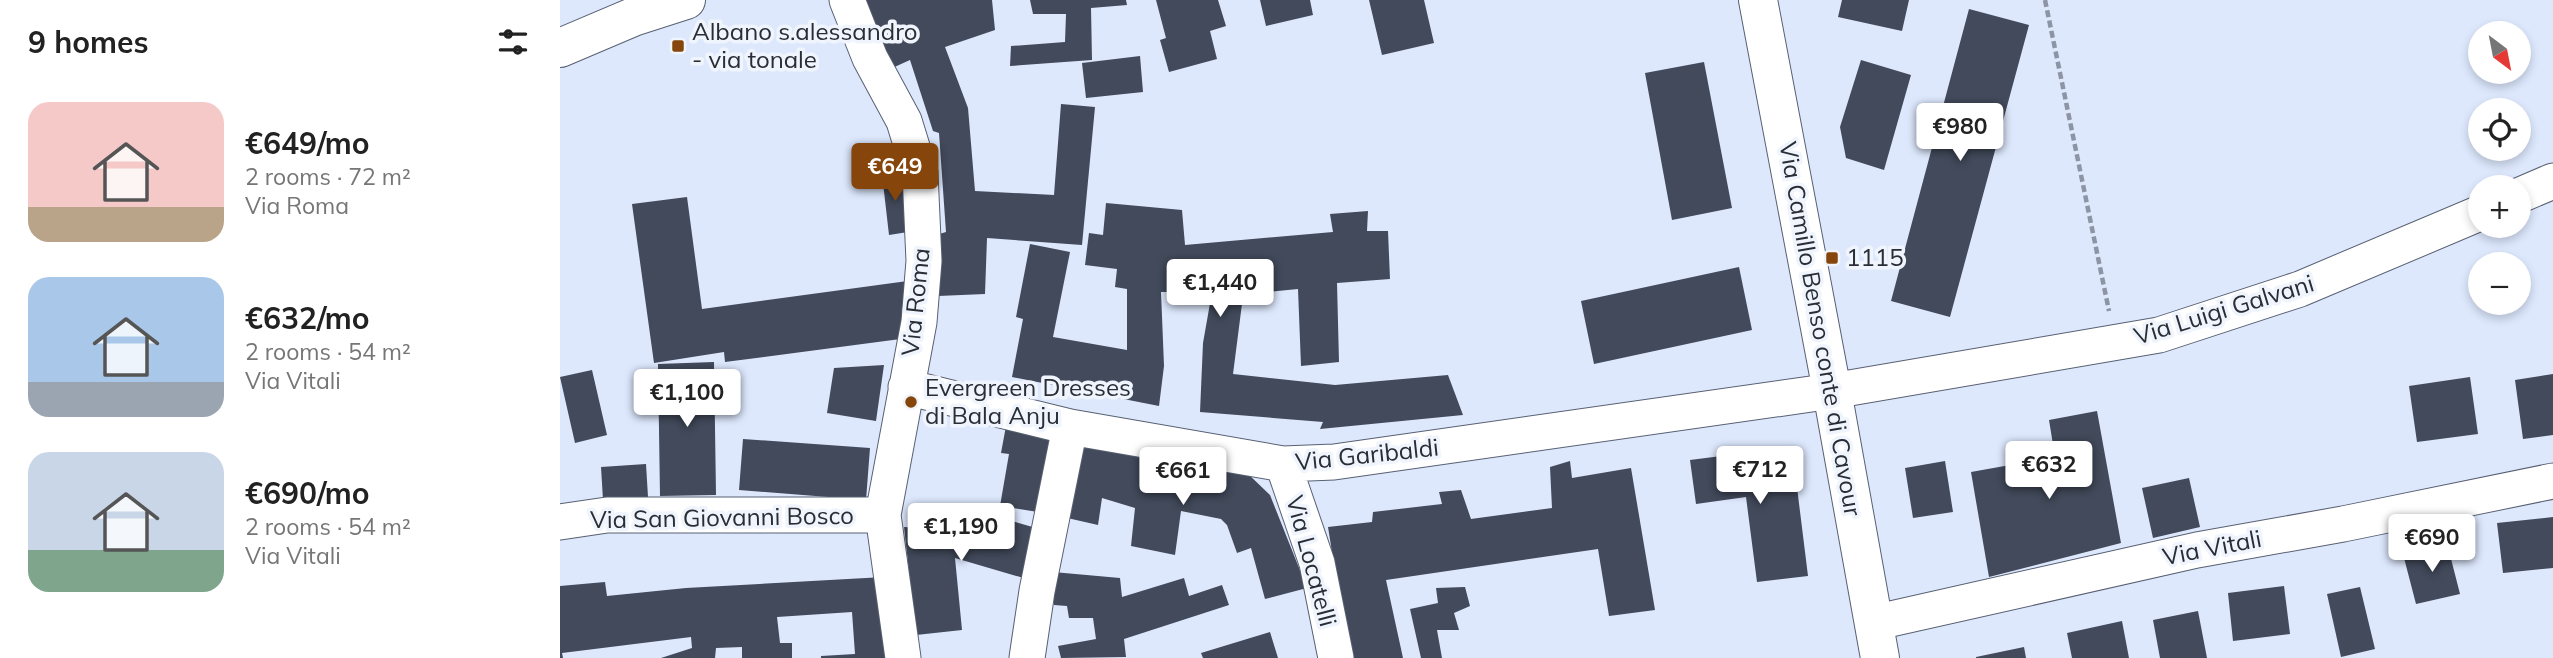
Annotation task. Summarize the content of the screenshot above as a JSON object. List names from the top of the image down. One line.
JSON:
{"streets":{"street":["Via Roma","Via Luigi Galvani","Via Camillo Benso conte di Cavour","Via Garibaldi","Via San Giovanni Bosco","Via Vitali","Via Locatelli"]},"crossings":[["Via Roma","Via Garibaldi"],["Via Roma","Via San Giovanni Bosco"],["Via Luigi Galvani","Via Camillo Benso conte di Cavour"],["Via Luigi Galvani","Via Garibaldi"],["Via Camillo Benso conte di Cavour","Via Garibaldi"],["Via Camillo Benso conte di Cavour","Via Vitali"],["Via Garibaldi","Via Locatelli"]],"places":{"transit":["Albano s.alessandro - via tonale","1115"],"other":["Evergreen Dresses di Bala Anju"]},"north":"bottom right","page":{"heading":"9 homes","map_buttons":["+","−"],"list":[{"name":"€649/mo","note":"2 rooms · 72 m² · Via Roma"},{"name":"€632/mo","note":"2 rooms · 54 m² · Via Vitali"},{"name":"€690/mo","note":"2 rooms · 54 m² · Via Vitali"}],"price":["€980","€649","€1,440","€1,100","€632","€712","€661","€1,190","€690"]}}
